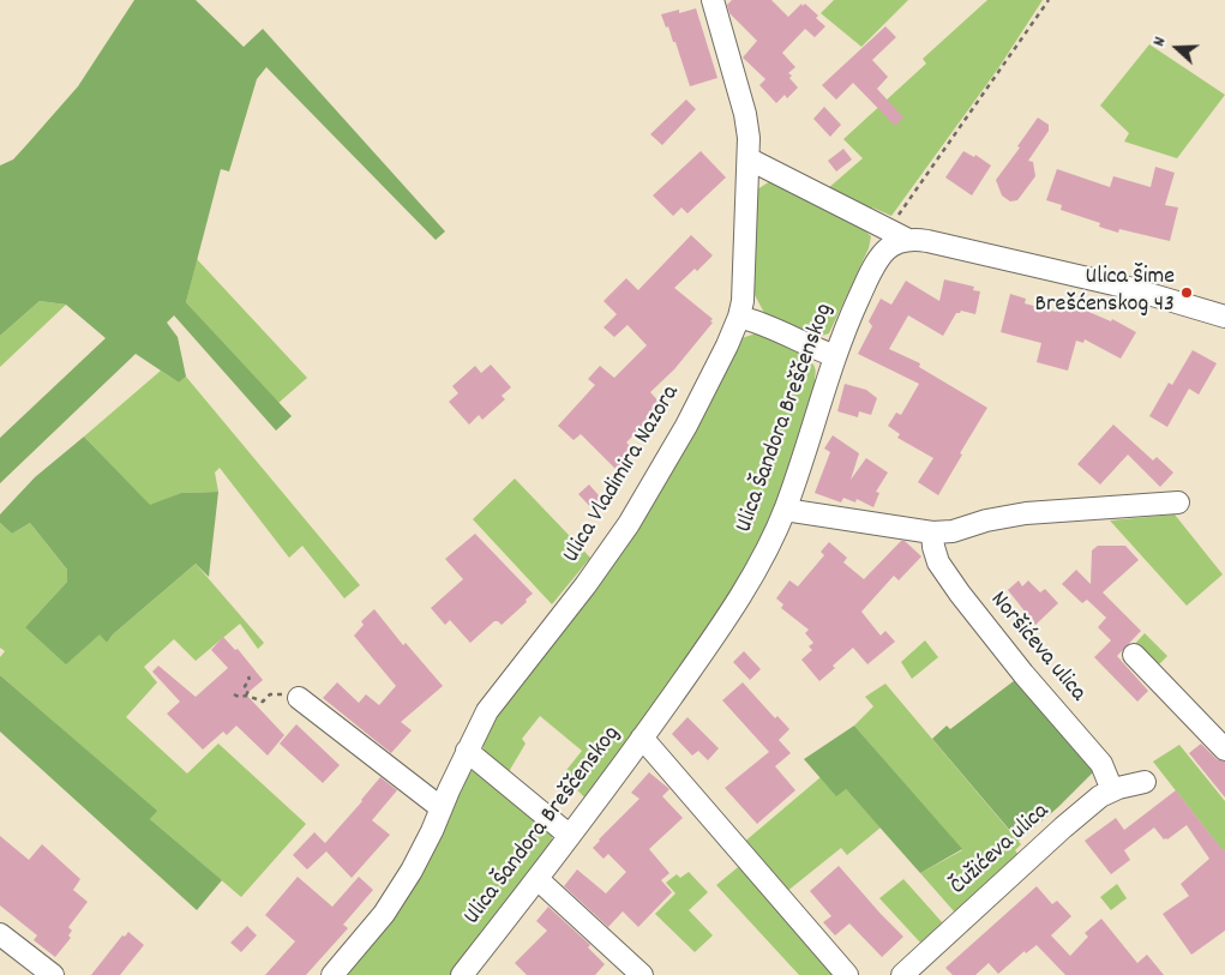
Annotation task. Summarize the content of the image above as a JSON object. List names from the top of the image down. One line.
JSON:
{"streets":{"street":["Ulica Šandora Breščenskog","Ulica Vladimira Nazora","Noršićeva ulica","Čužićeva ulica"]},"crossings":[["Noršićeva ulica","Čužićeva ulica"]],"places":["Ulica Šime Brešćenskog 43"],"north":"left"}
